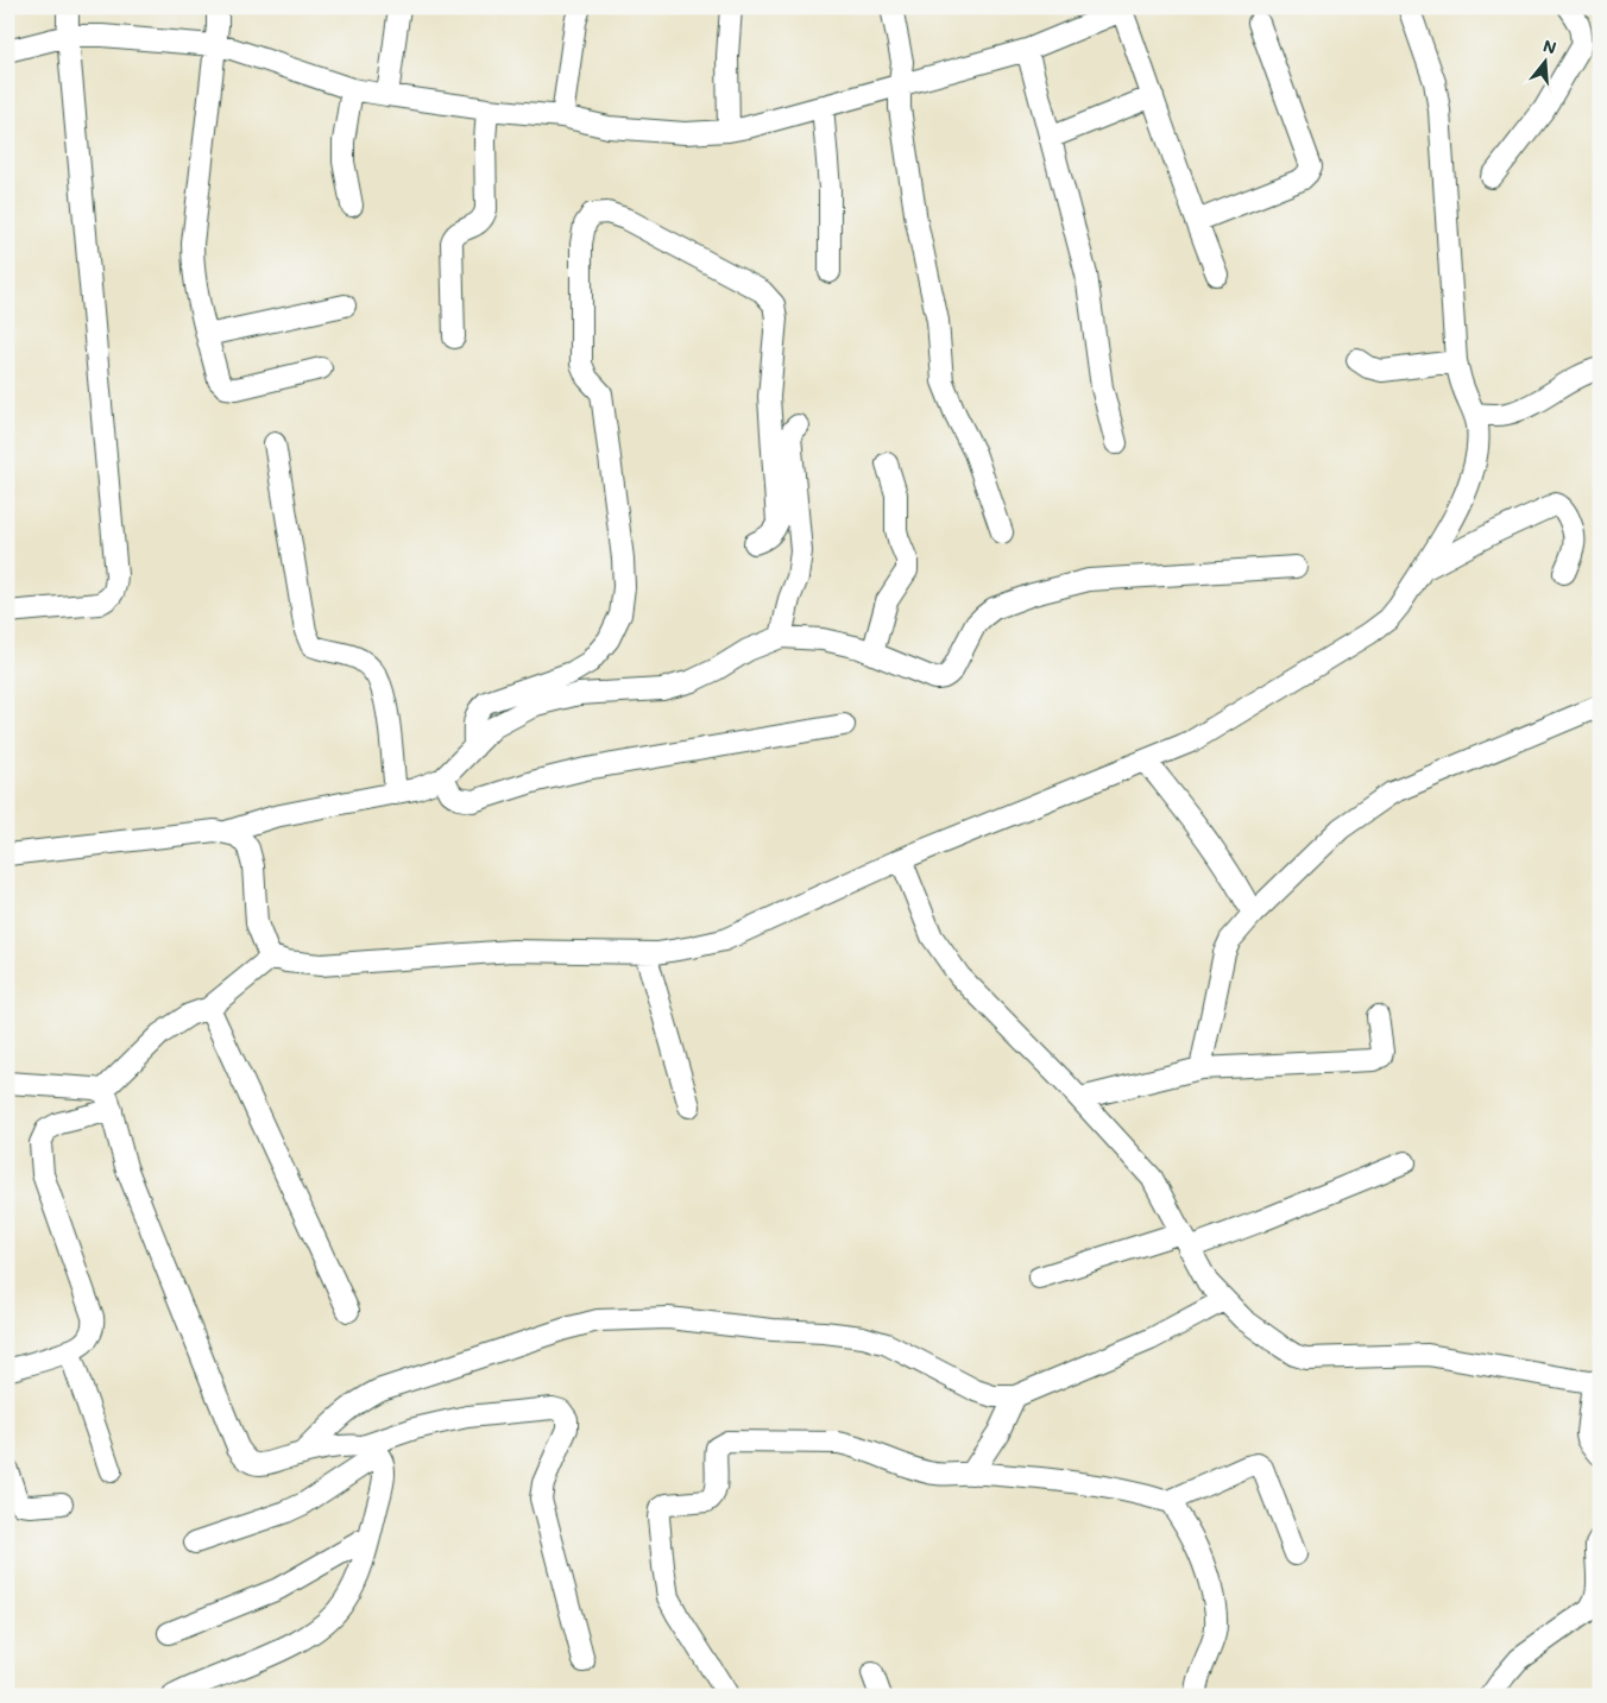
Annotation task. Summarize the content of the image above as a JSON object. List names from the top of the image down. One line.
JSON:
{"north":"top"}
